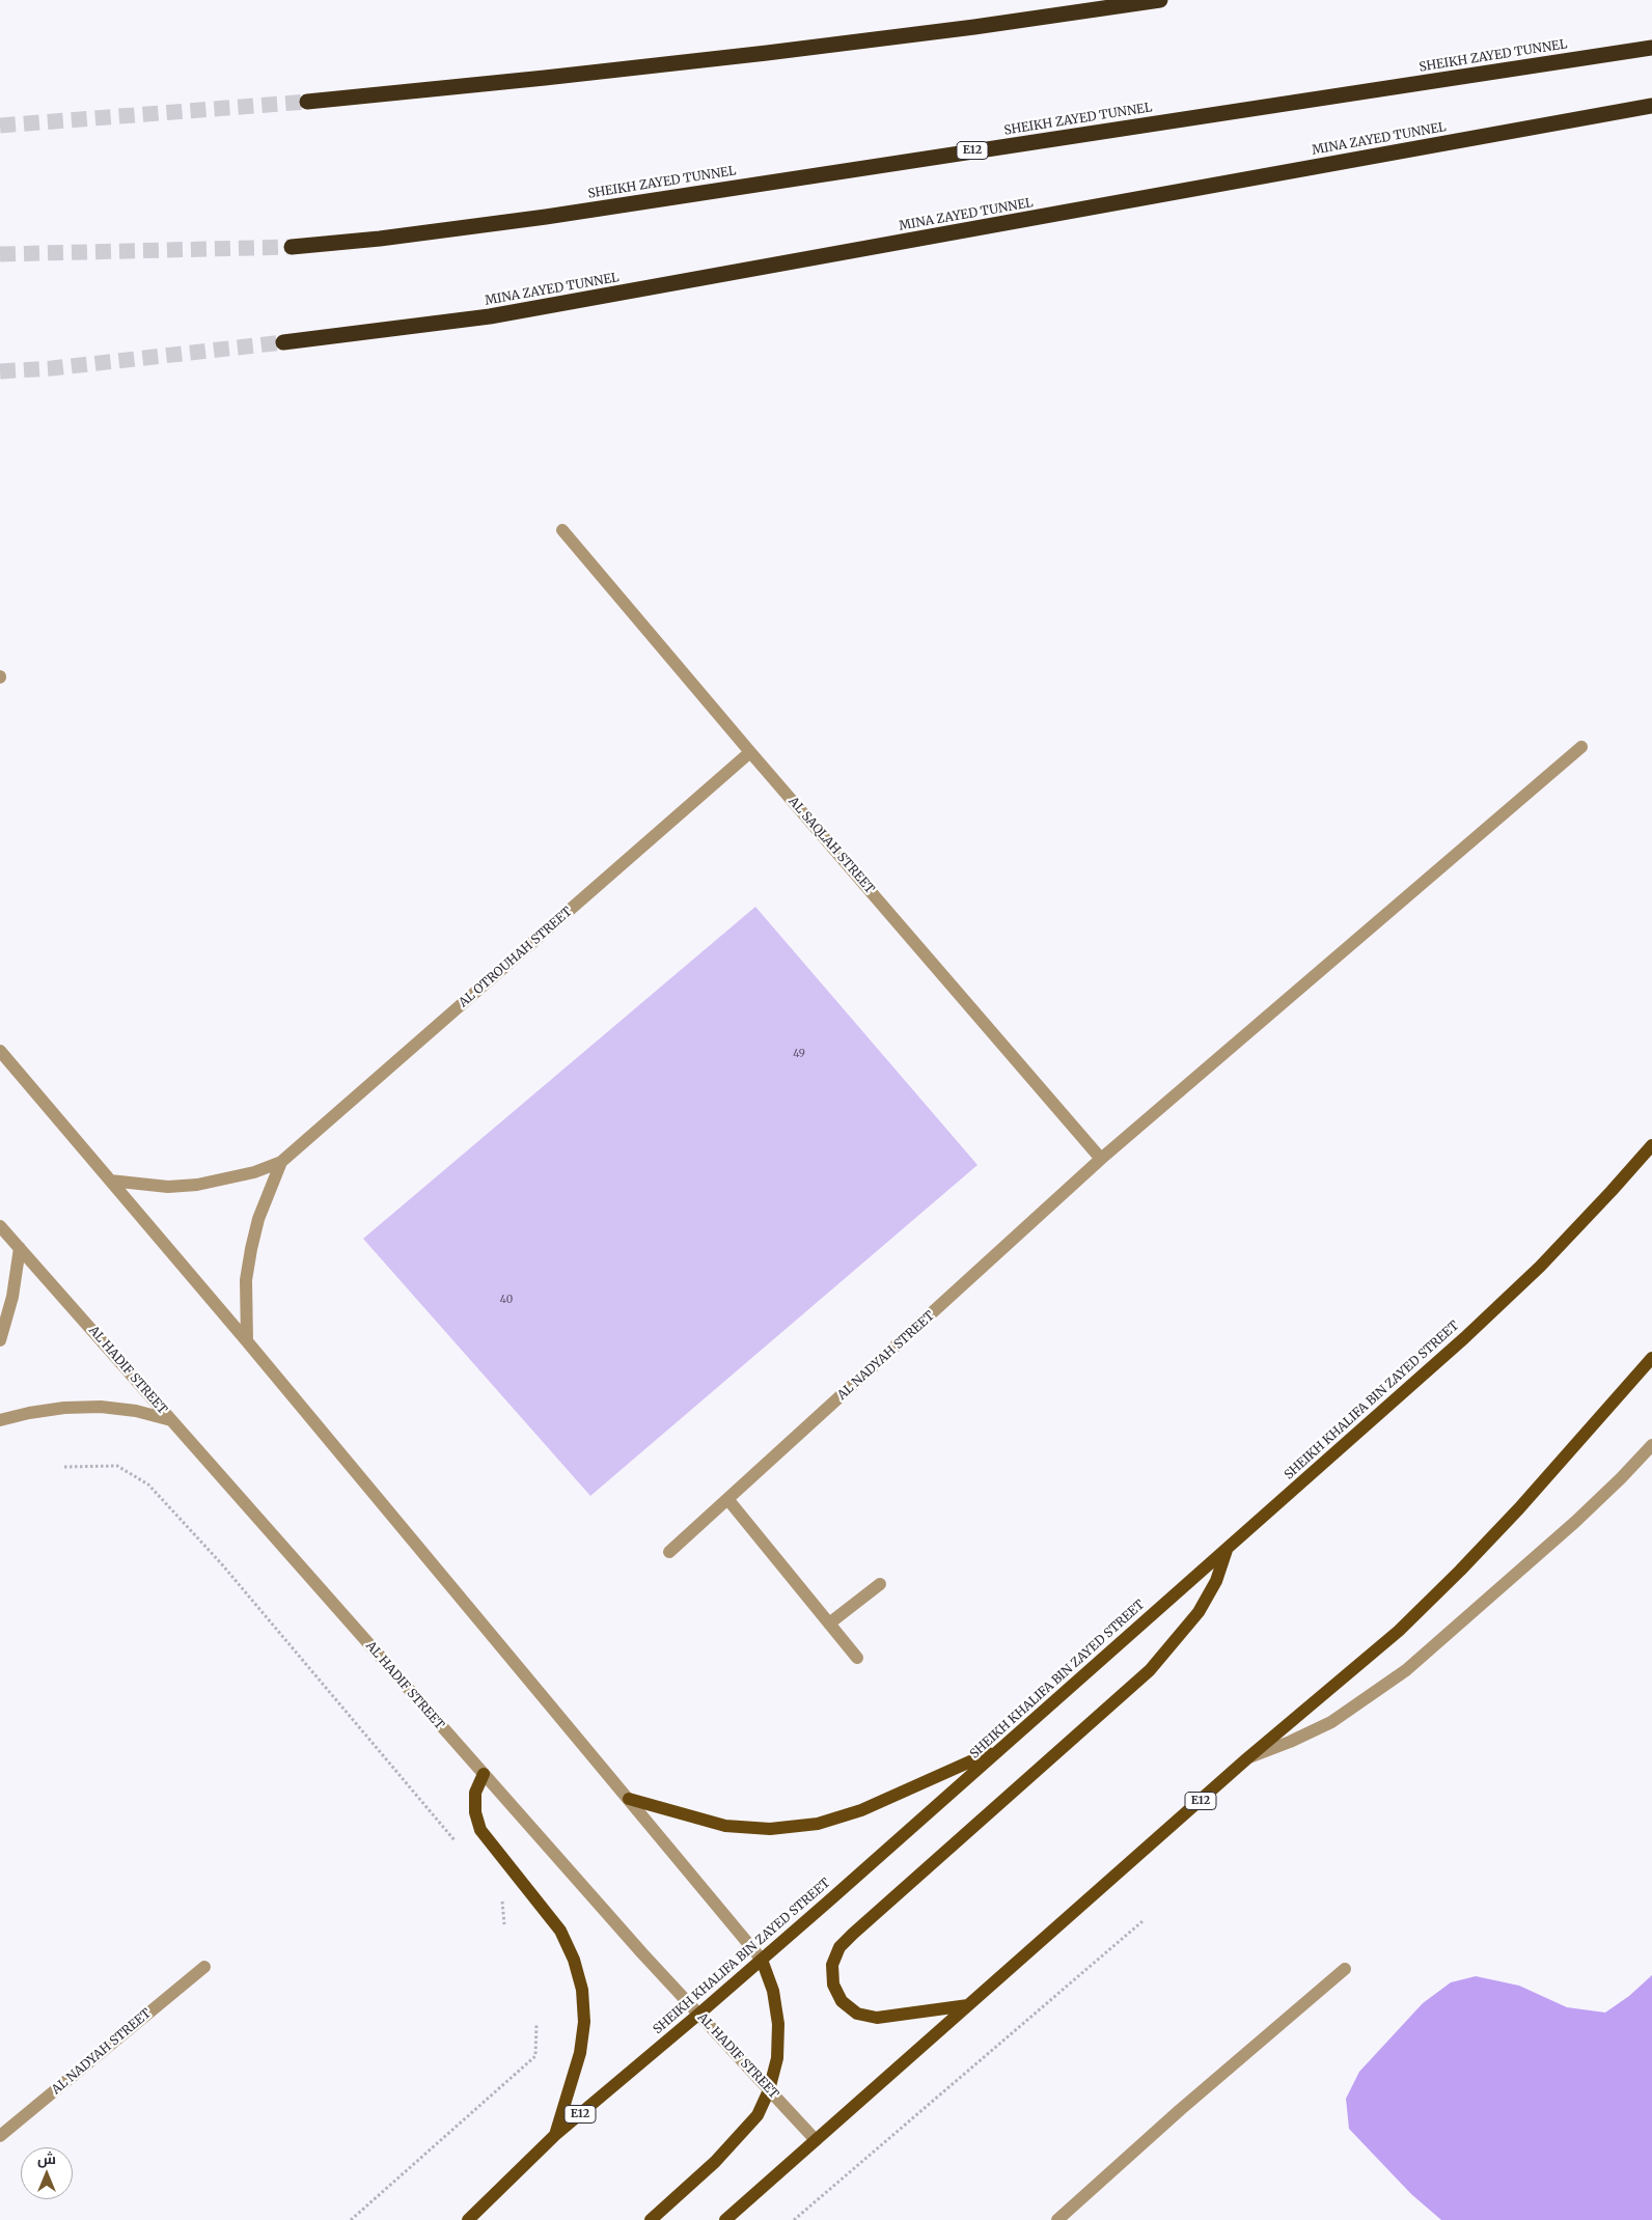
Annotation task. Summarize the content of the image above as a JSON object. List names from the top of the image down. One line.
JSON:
{"streets":{"highway":["SHEIKH ZAYED TUNNEL","MINA ZAYED TUNNEL","E12"],"main road":["SHEIKH KHALIFA BIN ZAYED STREET"],"street":["AL SAQLAH STREET","AL OTROUHAH STREET","AL NADYAH STREET","AL HADIF STREET"]},"crossings":[["E12","AL HADIF STREET"],["AL SAQLAH STREET","AL OTROUHAH STREET"],["AL SAQLAH STREET","AL NADYAH STREET"],["AL HADIF STREET","SHEIKH KHALIFA BIN ZAYED STREET"]],"house_numbers":["49","40"],"north":"top"}
